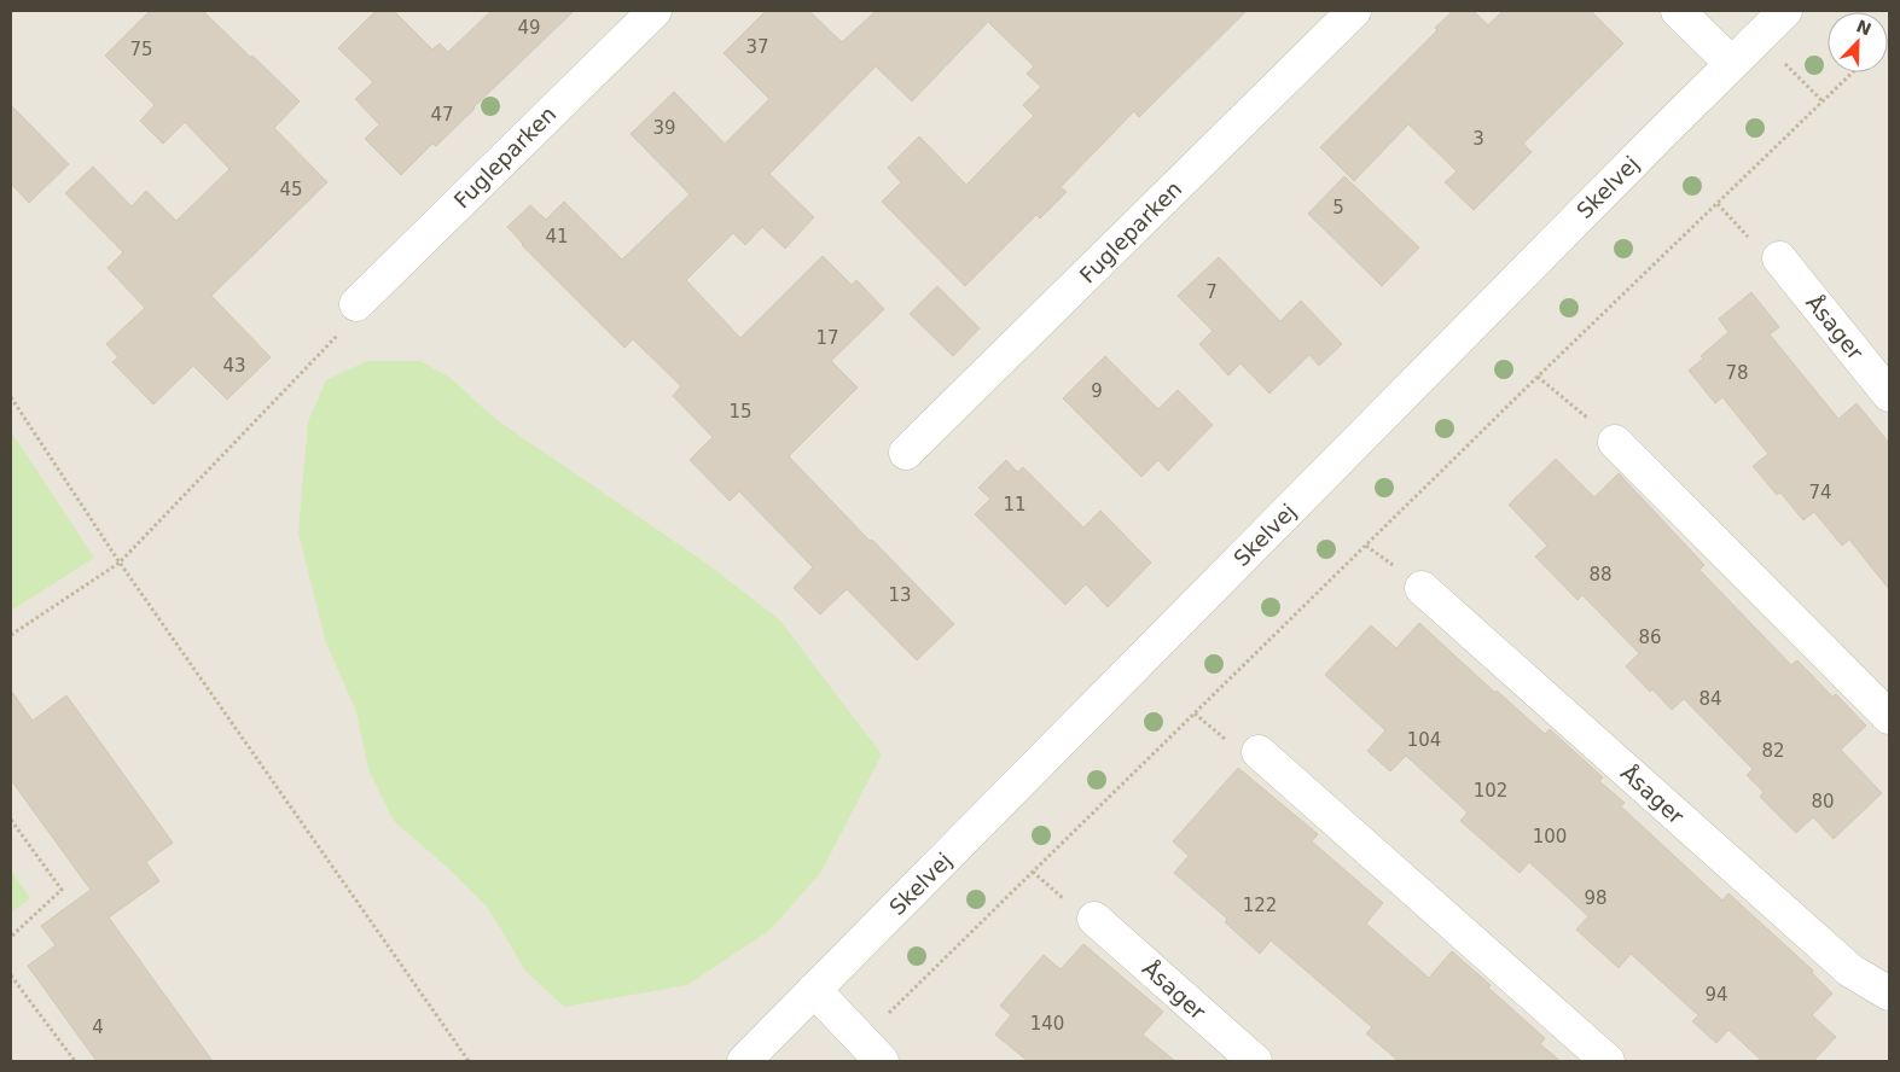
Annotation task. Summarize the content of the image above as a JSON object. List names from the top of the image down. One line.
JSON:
{"streets":{"street":["Fugleparken","Skelvej","Åsager"]},"house_numbers":["49","37","75","47","39","3","45","5","41","7","17","43","78","9","15","74","11","88","13","86","84","104","82","102","80","100","98","122","94","140","4"],"north":"top right"}
